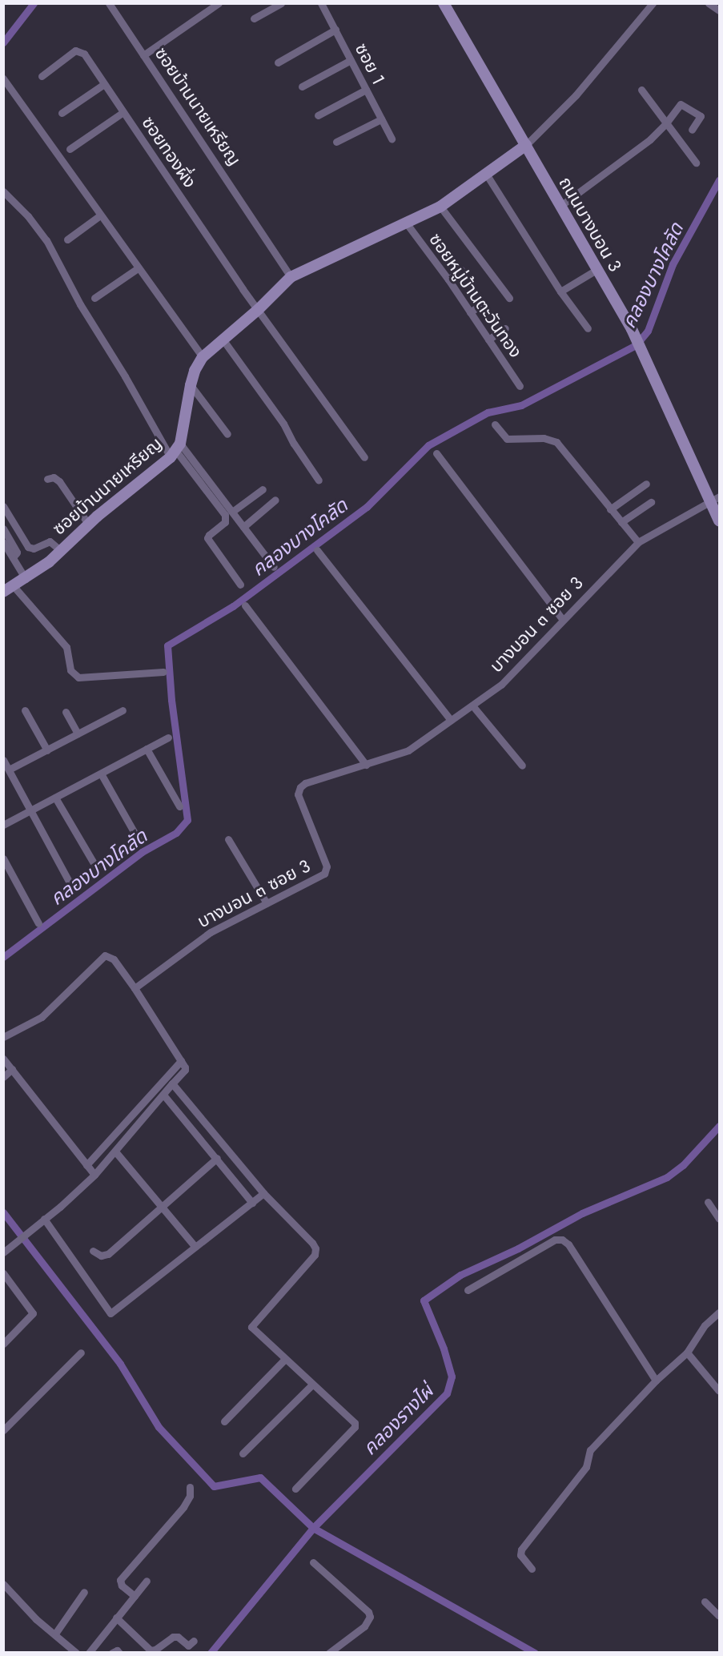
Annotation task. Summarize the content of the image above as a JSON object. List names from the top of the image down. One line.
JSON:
{"streets":{"street":["ซอย 1","ซอยบ้านนายเหรียญ","ซอยทองผึ่ง","ถนนบางบอน 3","ซอยหมู่บ้านตะวันทอง","บางบอน ๓ ซอย 3"]},"crossings":[["ซอยบ้านนายเหรียญ","ซอยทองผึ่ง"],["ซอยบ้านนายเหรียญ","ถนนบางบอน 3"],["ซอยบ้านนายเหรียญ","ซอยหมู่บ้านตะวันทอง"],["ถนนบางบอน 3","บางบอน ๓ ซอย 3"]],"water":["คลองบางโคลัด","คลองรางไผ่"]}
